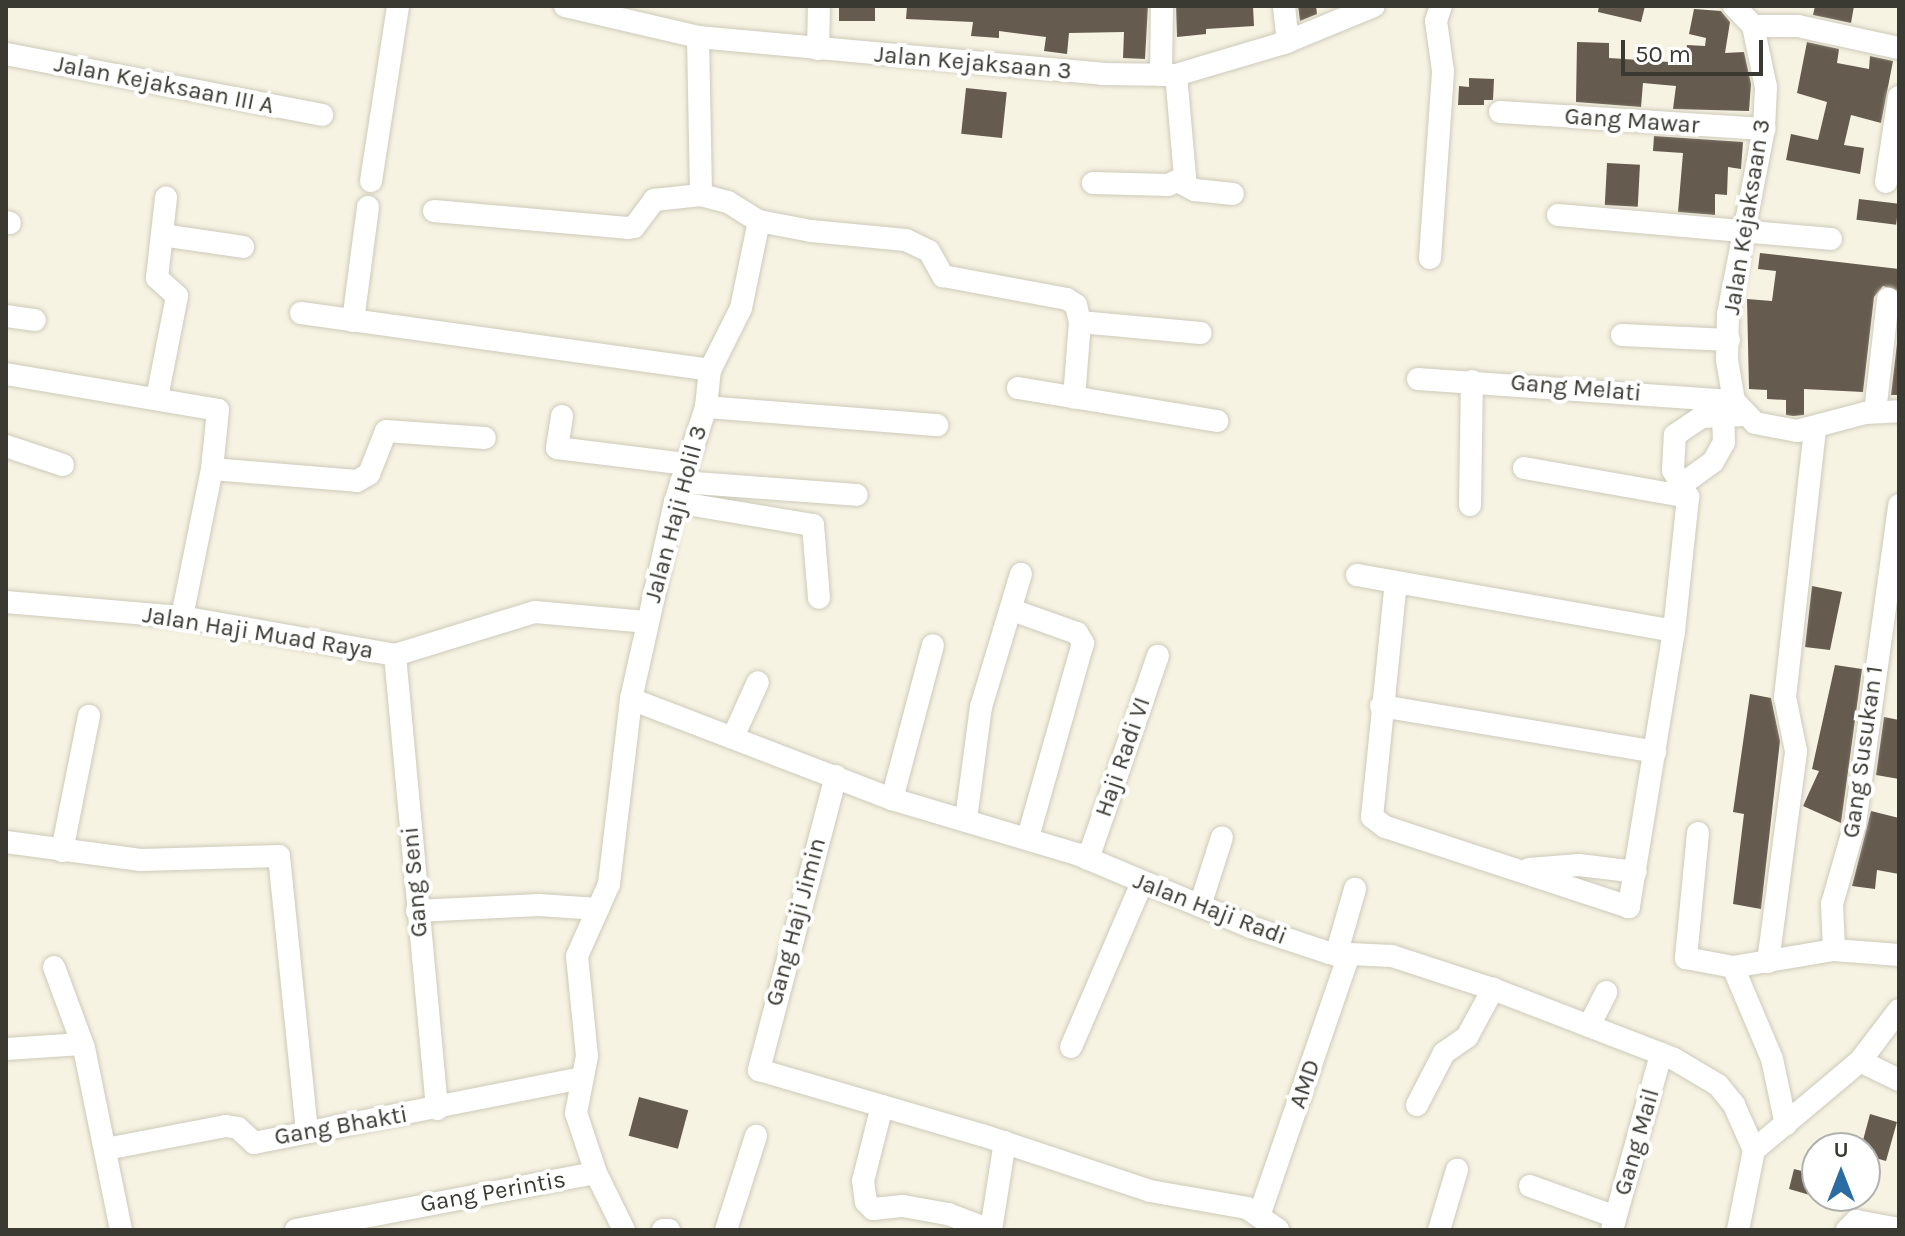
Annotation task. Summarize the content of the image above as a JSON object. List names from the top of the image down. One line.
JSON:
{"streets":{"street":["Jalan Kejaksaan 3","Jalan Kejaksaan III A","Gang Mawar","Gang Melati","Jalan Haji Holil 3","Jalan Haji Muad Raya","Gang Susukan 1","Haji Radi VI","Gang Seni","Jalan Haji Radi","Gang Haji Jimin","AMD","Gang Bhakti","Gang Mail","Gang Perintis"]},"crossings":[["Jalan Kejaksaan 3","Gang Mawar"],["Jalan Kejaksaan 3","Gang Melati"],["Jalan Haji Holil 3","Jalan Haji Muad Raya"],["Jalan Haji Holil 3","Jalan Haji Radi"],["Jalan Haji Holil 3","Gang Bhakti"],["Jalan Haji Holil 3","Gang Perintis"],["Jalan Haji Muad Raya","Gang Seni"],["Haji Radi VI","Jalan Haji Radi"],["Gang Seni","Gang Bhakti"],["Jalan Haji Radi","Gang Haji Jimin"],["Jalan Haji Radi","AMD"],["Jalan Haji Radi","Gang Mail"]],"scale_bar":"50 m","north":"top"}
